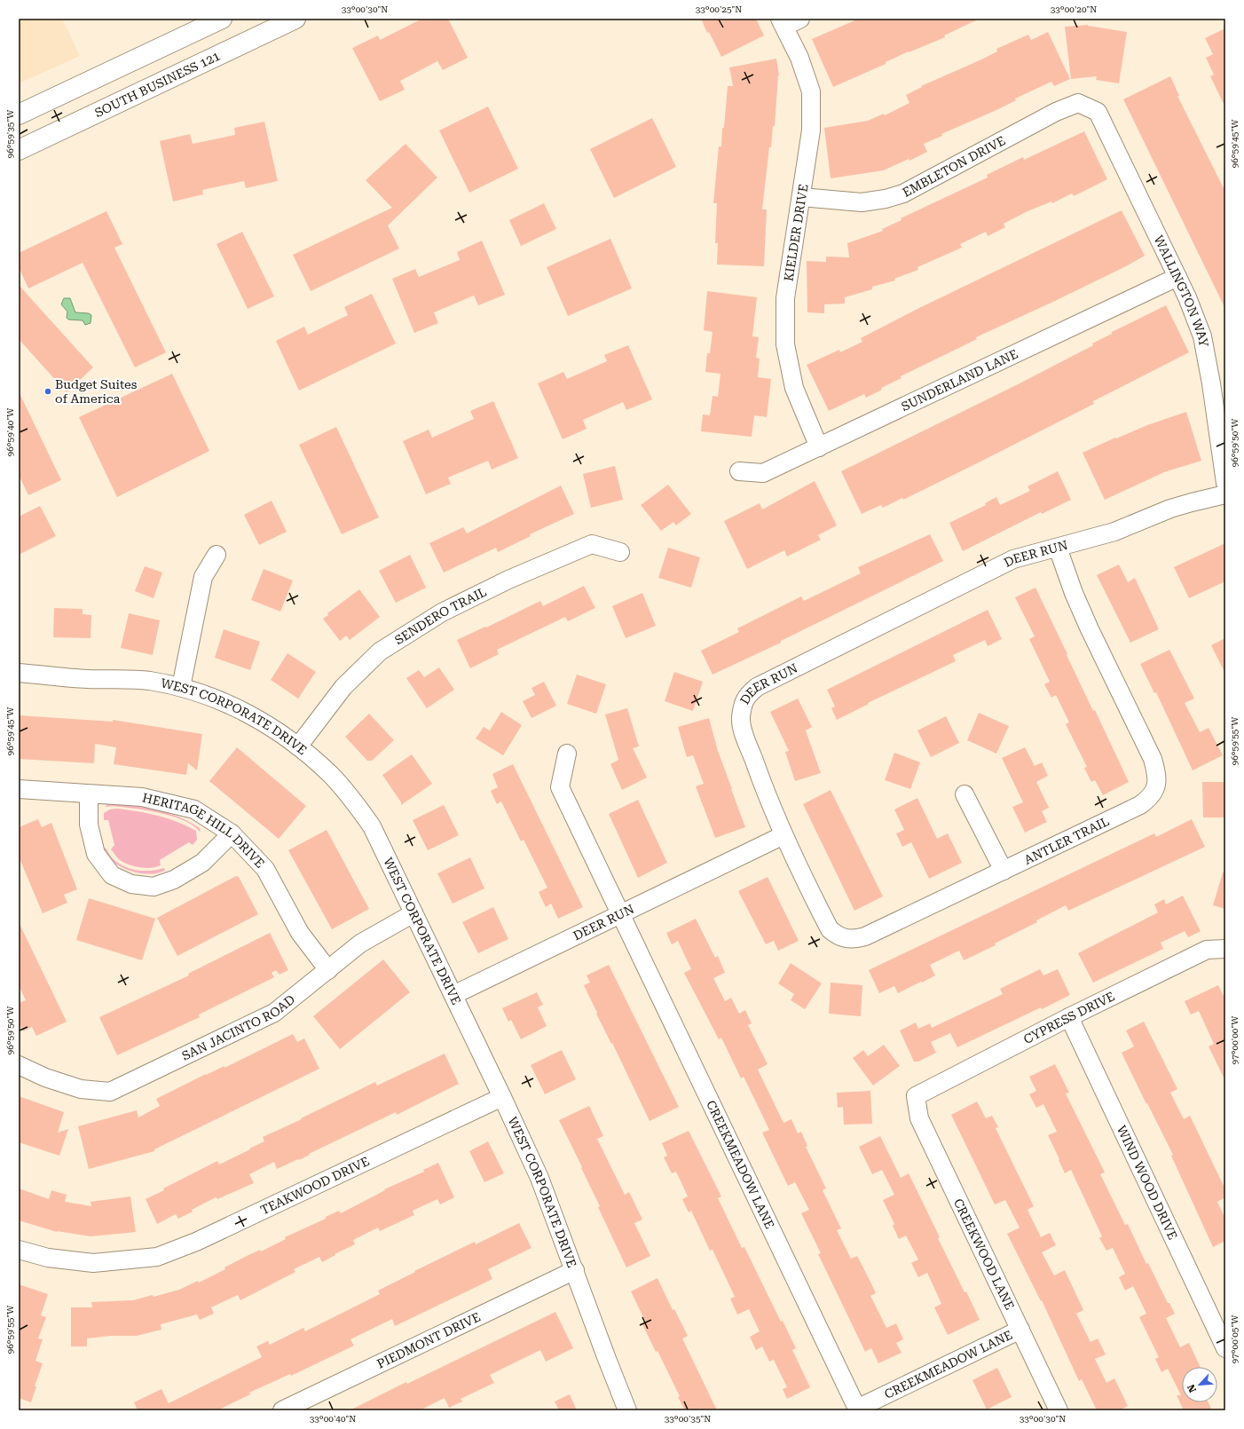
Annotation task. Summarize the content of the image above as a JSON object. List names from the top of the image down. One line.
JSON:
{"streets":{"main road":["SOUTH BUSINESS 121"],"street":["EMBLETON DRIVE","KIELDER DRIVE","WALLINGTON WAY","SUNDERLAND LANE","DEER RUN","SENDERO TRAIL","WEST CORPORATE DRIVE","HERITAGE HILL DRIVE","ANTLER TRAIL","CYPRESS DRIVE","SAN JACINTO ROAD","CREEKMEADOW LANE","WIND WOOD DRIVE","TEAKWOOD DRIVE","CREEKWOOD LANE","PIEDMONT DRIVE"]},"crossings":[["EMBLETON DRIVE","KIELDER DRIVE"],["EMBLETON DRIVE","WALLINGTON WAY"],["KIELDER DRIVE","SUNDERLAND LANE"],["WALLINGTON WAY","SUNDERLAND LANE"],["DEER RUN","WEST CORPORATE DRIVE"],["DEER RUN","ANTLER TRAIL"],["DEER RUN","CREEKMEADOW LANE"],["SENDERO TRAIL","WEST CORPORATE DRIVE"],["WEST CORPORATE DRIVE","SAN JACINTO ROAD"],["WEST CORPORATE DRIVE","TEAKWOOD DRIVE"],["WEST CORPORATE DRIVE","PIEDMONT DRIVE"],["HERITAGE HILL DRIVE","SAN JACINTO ROAD"],["CYPRESS DRIVE","WIND WOOD DRIVE"],["CYPRESS DRIVE","CREEKWOOD LANE"],["CREEKMEADOW LANE","CREEKWOOD LANE"]],"places":["Budget Suites of America"],"north":"bottom left","coordinates":["33°00'30\"N","33°00'25\"N","33°00'20\"N","96°59'35\"W","96°59'45\"W","96°59'40\"W","96°59'50\"W","96°59'55\"W","97°00'00\"W","97°00'05\"W","33°00'40\"N","33°00'35\"N"]}
